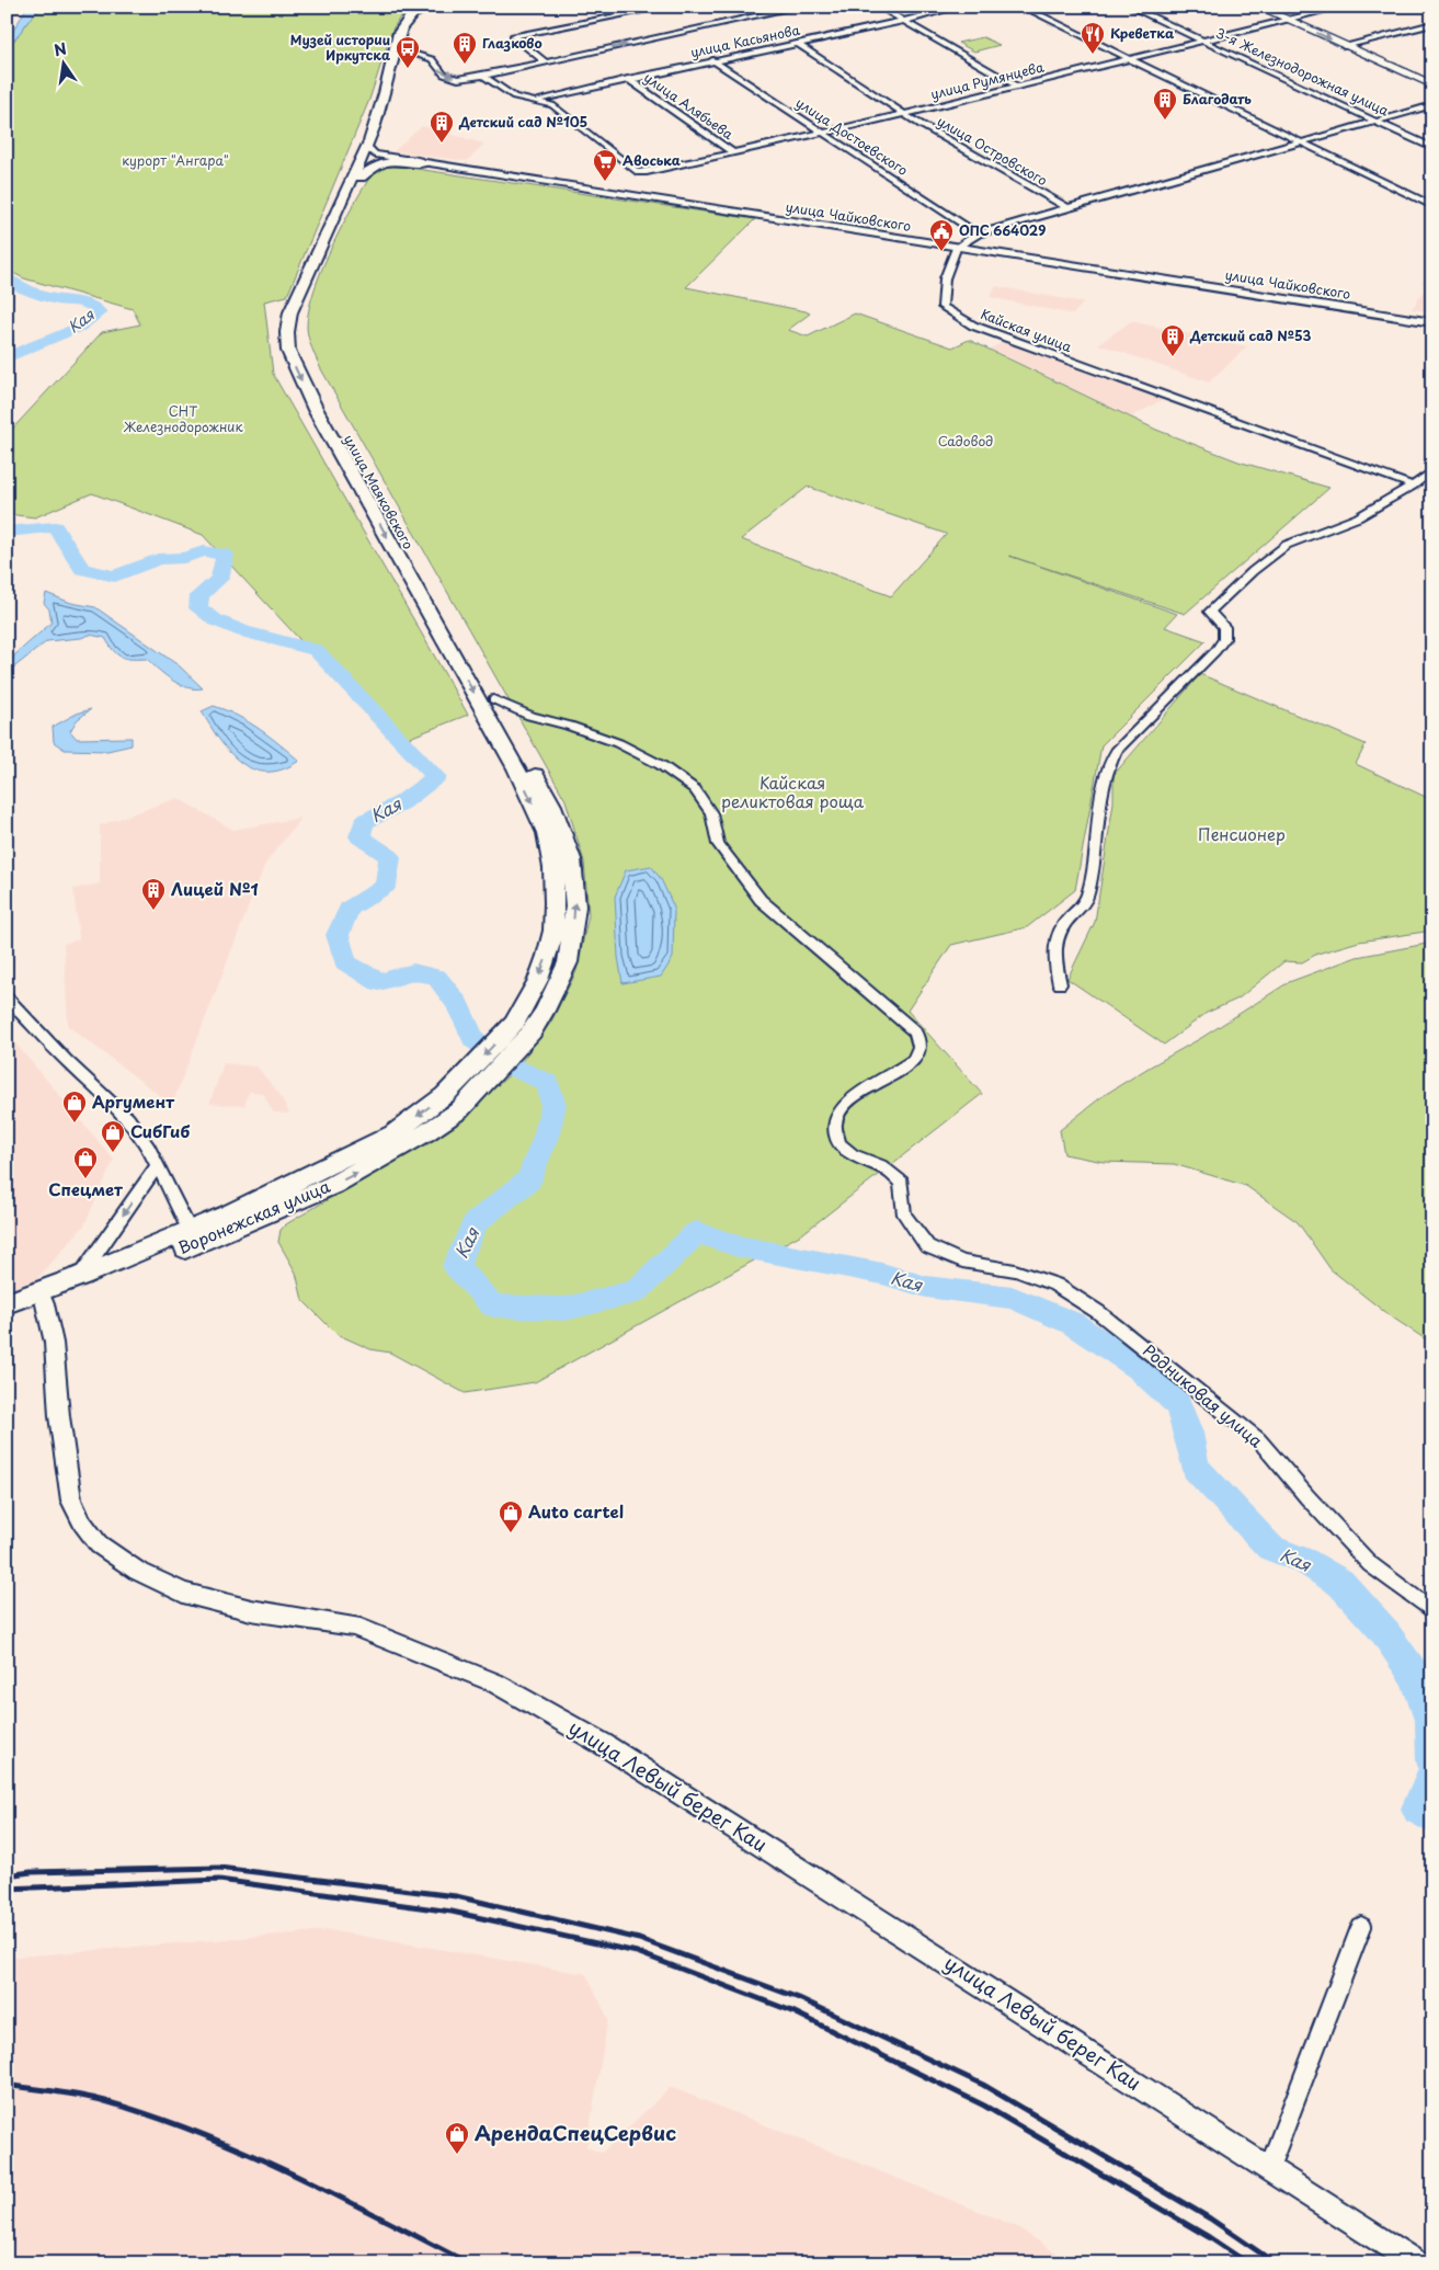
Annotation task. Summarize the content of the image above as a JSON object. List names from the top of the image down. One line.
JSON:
{"streets":{"main road":["улица Маяковского","Воронежская улица"],"street":["улица Касьянова","3-я Железнодорожная улица","улица Румянцева","улица Алябьева","улица Достоевского","улица Островского","улица Чайковского","Кайская улица","Родниковая улица","улица Левый берег Каи"]},"crossings":[["улица Касьянова","улица Румянцева"],["улица Касьянова","улица Алябьева"],["улица Касьянова","улица Достоевского"],["улица Касьянова","улица Островского"],["3-я Железнодорожная улица","улица Румянцева"],["улица Румянцева","улица Алябьева"],["улица Румянцева","улица Достоевского"],["улица Румянцева","улица Островского"],["улица Чайковского","Кайская улица"],["улица Чайковского","улица Маяковского"],["улица Маяковского","Воронежская улица"],["улица Маяковского","Родниковая улица"],["Воронежская улица","улица Левый берег Каи"]],"water":["Кая"],"parks":["курорт \"Ангара\"","СНТ Железнодорожник","Садовод","Кайская реликтовая роща","Пенсионер"],"places":{"restaurant":["Креветка"],"building":["Глазково","Благодать","Детский сад №105","Детский сад №53","Лицей №1"],"bus stop":["Музей истории Иркутска"],"supermarket":["Авоська"],"public building":["ОПС 664029"],"shop":["Аргумент","СибГиб","Спецмет","Auto cartel","АрендаСпецСервис"]},"north":"top"}
